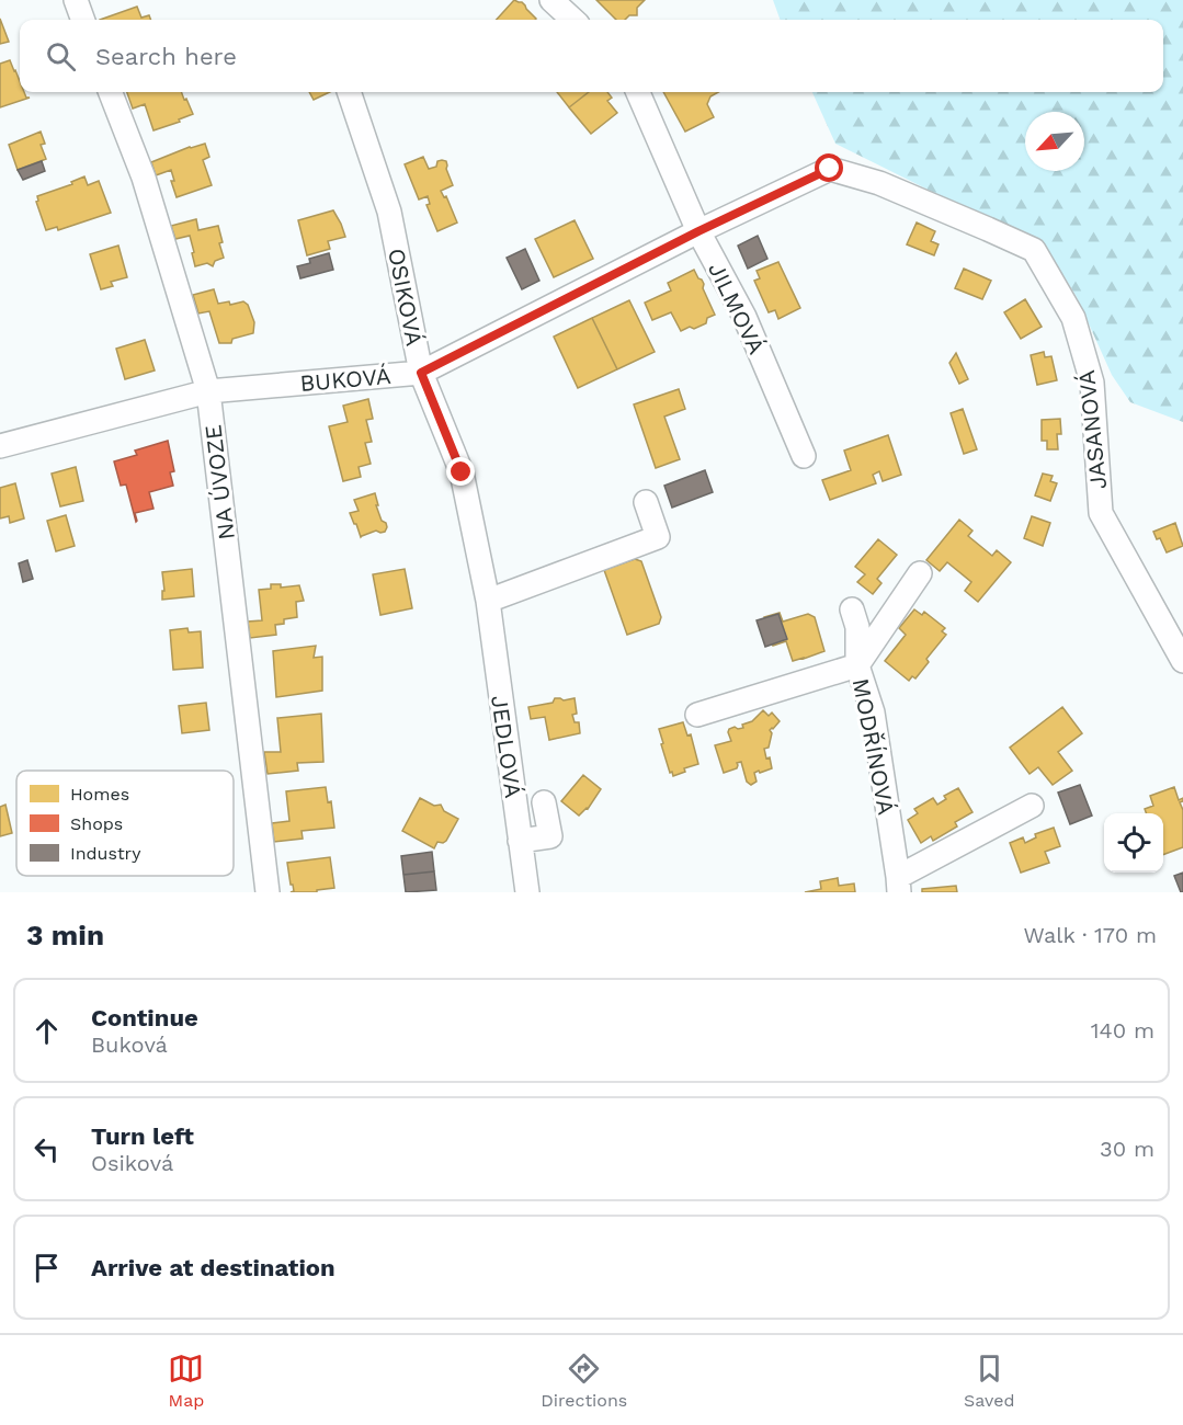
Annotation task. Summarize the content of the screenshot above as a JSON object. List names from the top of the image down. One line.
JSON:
{"streets":{"street":["OSIKOVÁ","JILMOVÁ","BUKOVÁ","JASANOVÁ","NA ÚVOZE","JEDLOVÁ","MODŘÍNOVÁ"]},"crossings":[["OSIKOVÁ","BUKOVÁ"],["OSIKOVÁ","JEDLOVÁ"],["JILMOVÁ","BUKOVÁ"],["BUKOVÁ","JASANOVÁ"],["BUKOVÁ","NA ÚVOZE"]],"legend":["Homes","Shops","Industry"],"north":"bottom left","page":{"search":"Search here","heading":["3 min","Walk · 170 m"],"list":[["Continue","Buková","140 m"],["Turn left","Osiková","30 m"],"Arrive at destination"],"nav":["Map","Directions","Saved"]}}
